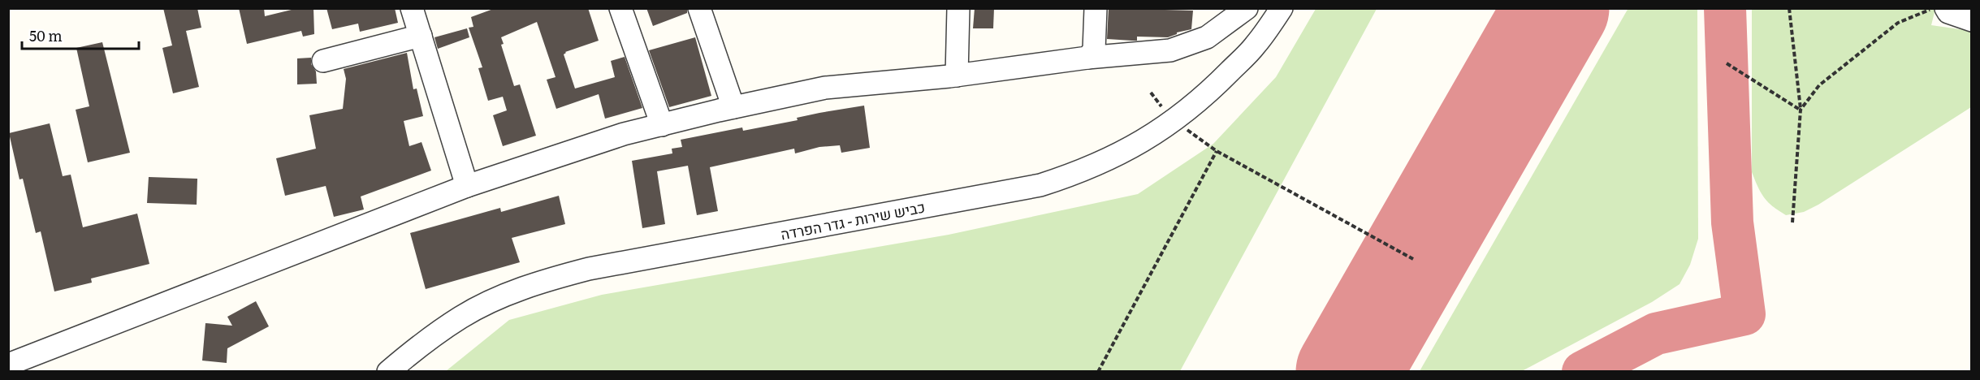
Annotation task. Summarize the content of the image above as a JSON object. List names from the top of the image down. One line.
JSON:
{"streets":{"street":["כביש שירות - גדר הפרדה"]},"scale_bar":"50 m"}
